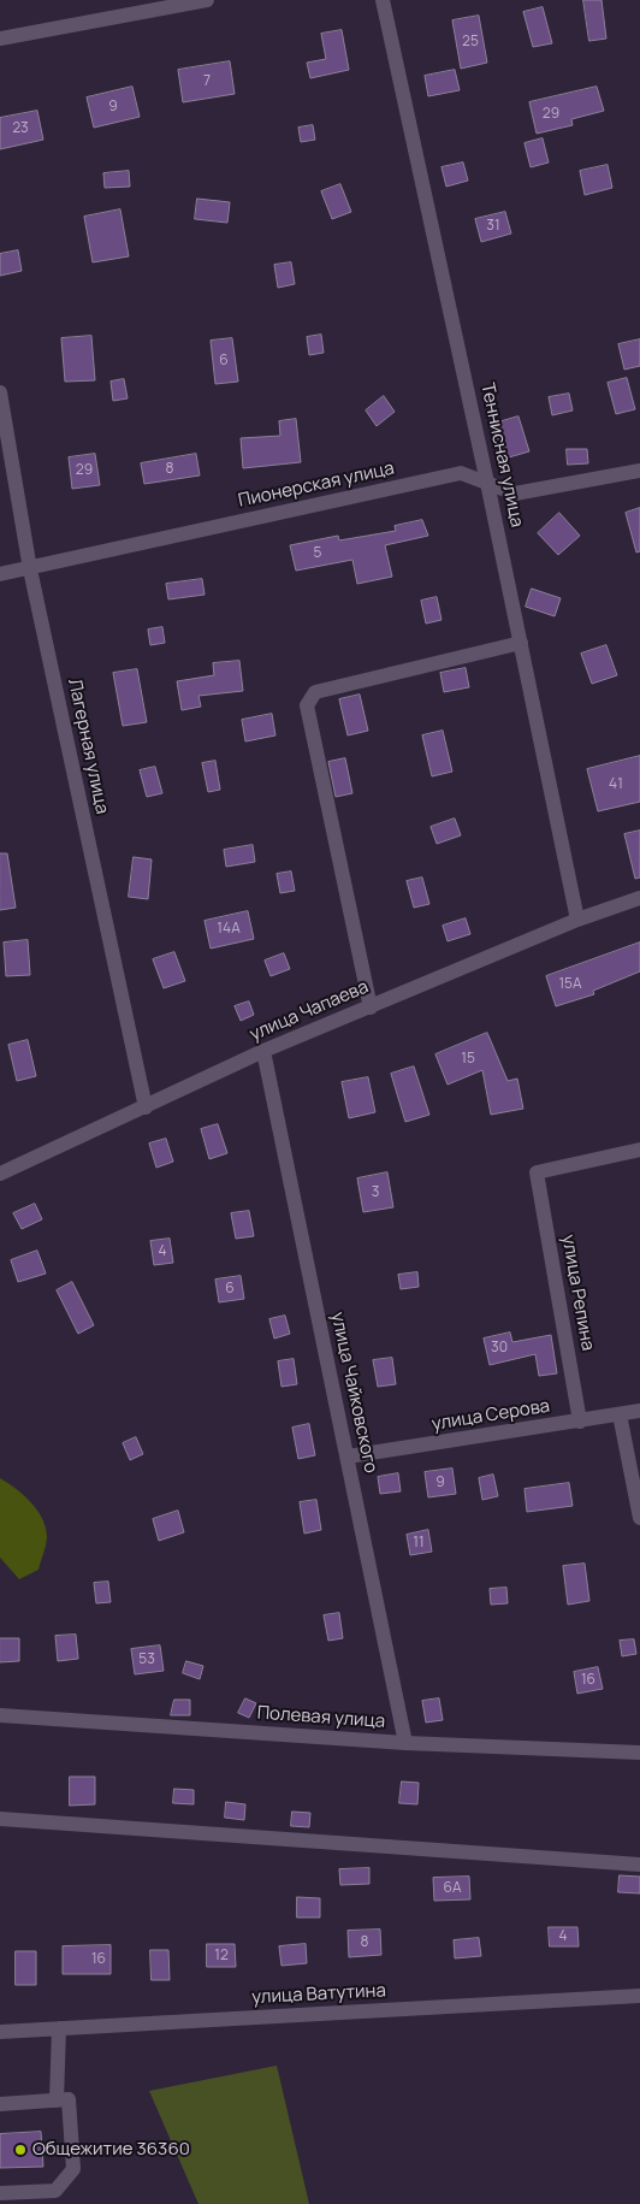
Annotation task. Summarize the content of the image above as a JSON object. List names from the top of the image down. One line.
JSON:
{"streets":{"street":["Теннисная улица","Пионерская улица","Лагерная улица","улица Чапаева","улица Репина","улица Чайковского","улица Серова","Полевая улица","улица Ватутина"]},"crossings":[["Теннисная улица","Пионерская улица"],["Теннисная улица","улица Чапаева"],["Пионерская улица","Лагерная улица"],["Лагерная улица","улица Чапаева"],["улица Чапаева","улица Чайковского"],["улица Репина","улица Серова"],["улица Чайковского","улица Серова"],["улица Чайковского","Полевая улица"]],"places":["Общежитие 36360"],"house_numbers":["25","7","9","29","23","31","6","8","29","5","41","14А","15А","15","3","4","6","30","9","11","53","16","6А","4","8","12","16"]}
